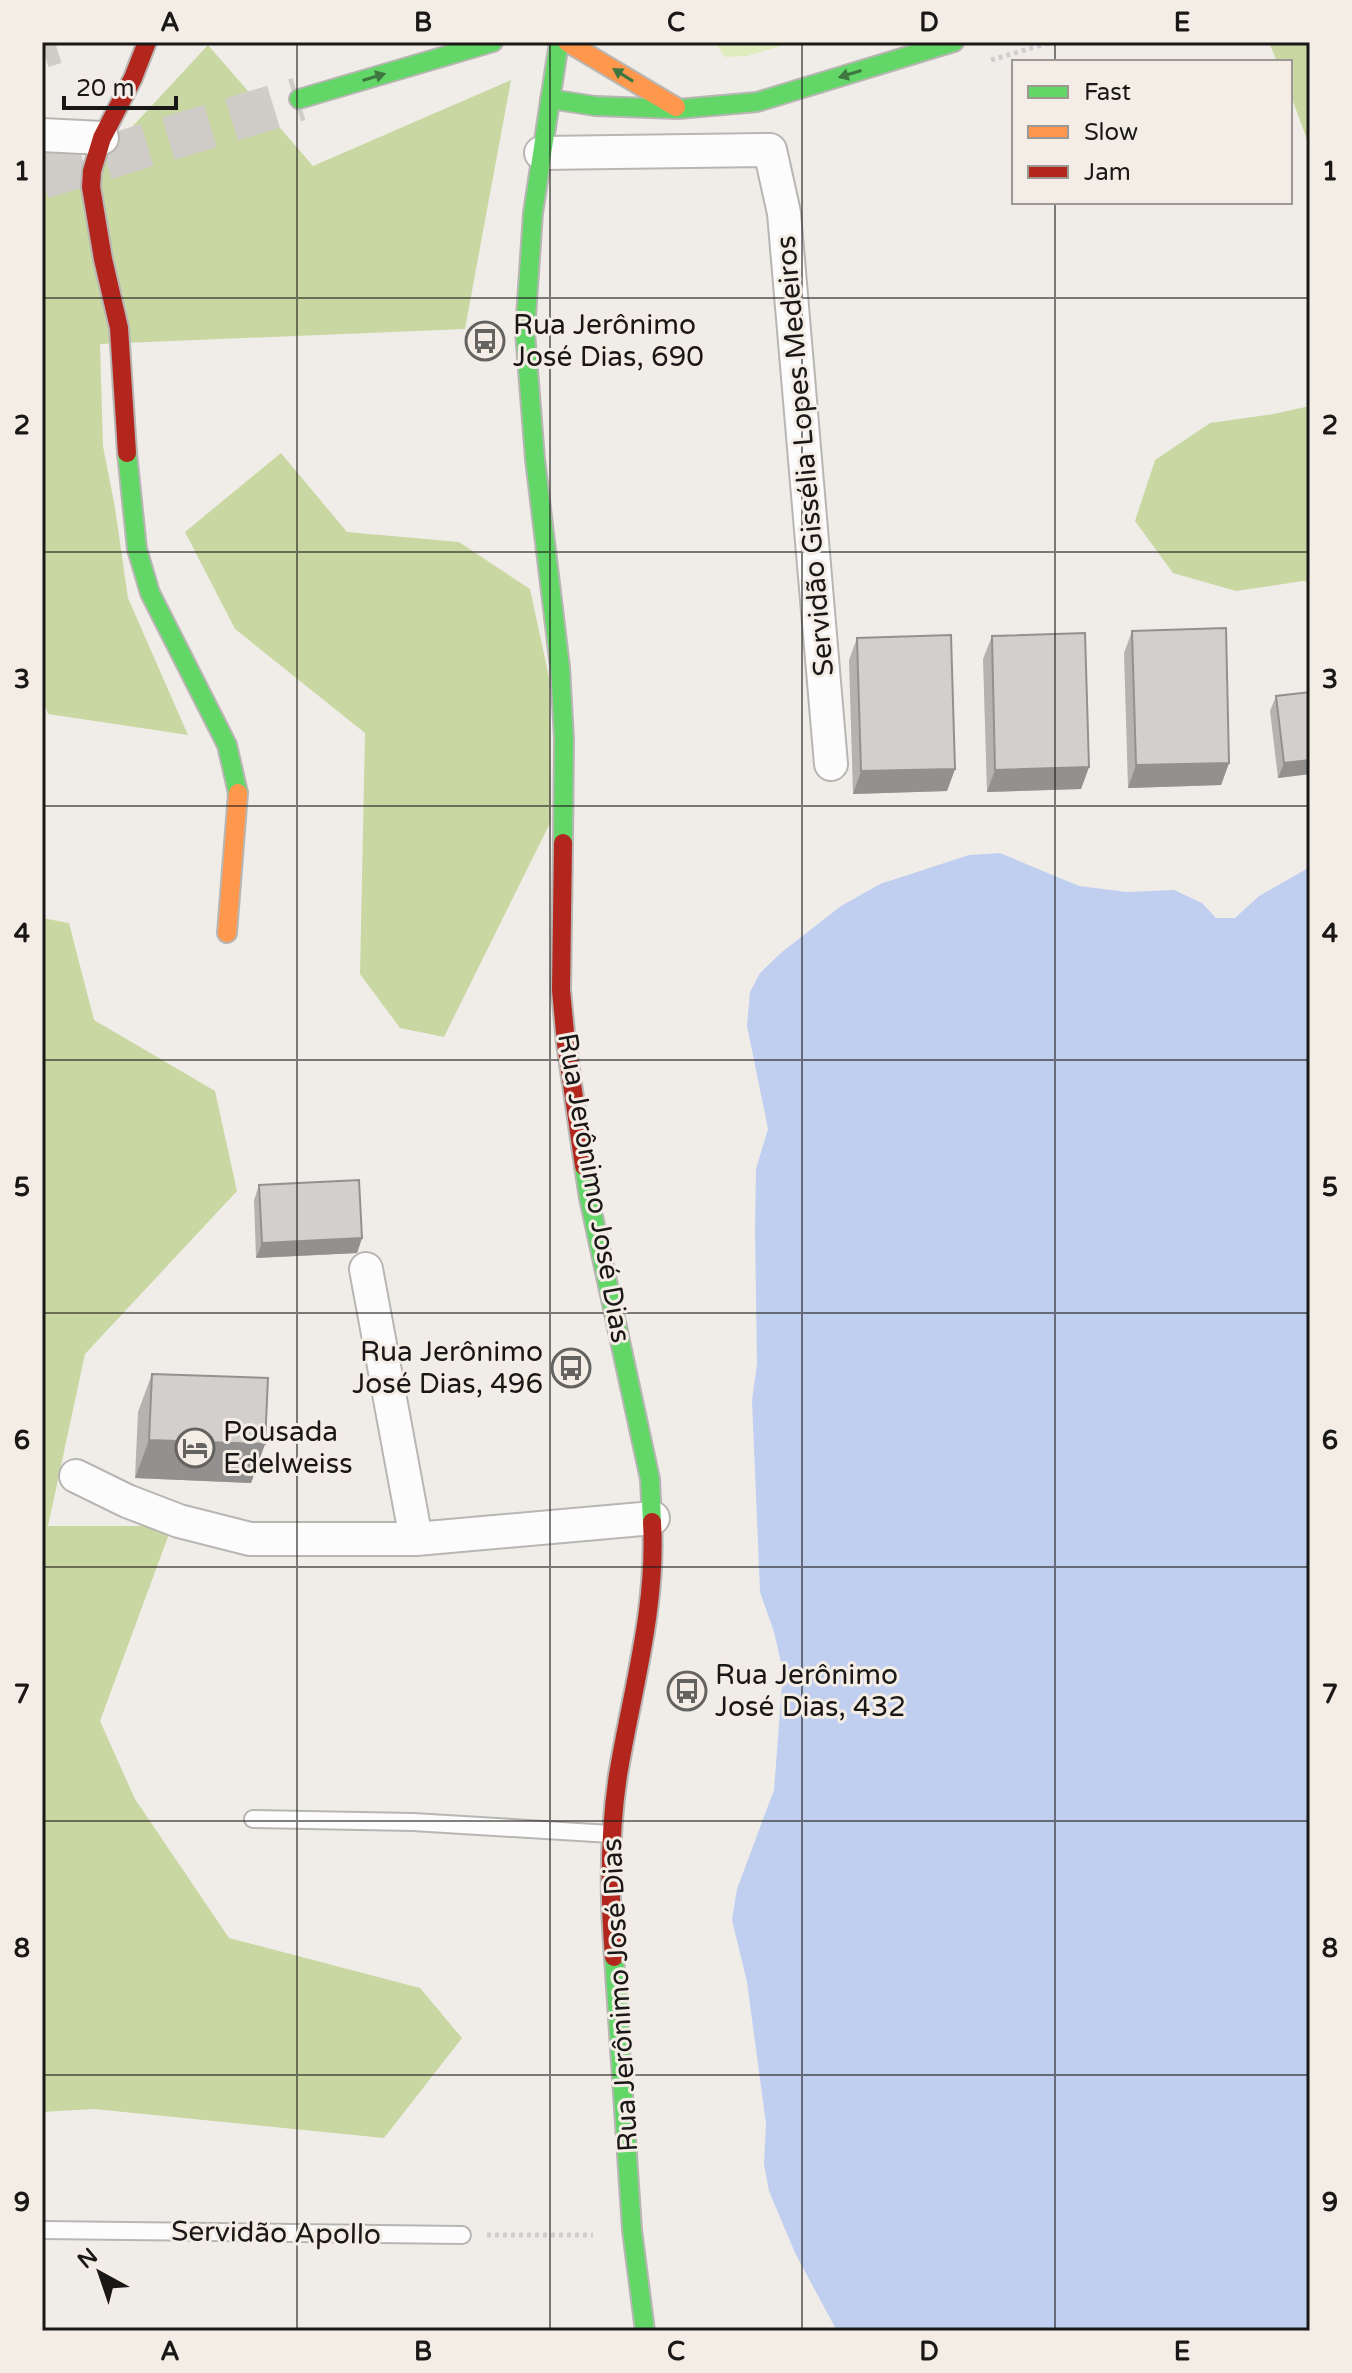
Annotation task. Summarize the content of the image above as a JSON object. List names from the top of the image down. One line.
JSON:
{"streets":{"main road":["Rua Jerônimo José Dias"],"street":["Servidão Gissélia Lopes Medeiros"],"lane":["Servidão Apollo"]},"places":{"bus stop":["Rua Jerônimo José Dias, 690","Rua Jerônimo José Dias, 496","Rua Jerônimo José Dias, 432"],"hotel":["Pousada Edelweiss"]},"legend":["Fast","Slow","Jam"],"scale_bar":"20 m","north":"top left","grid":{"columns":["A","B","C","D","E"],"rows":["1","2","3","4","5","6","7","8","9"]}}
